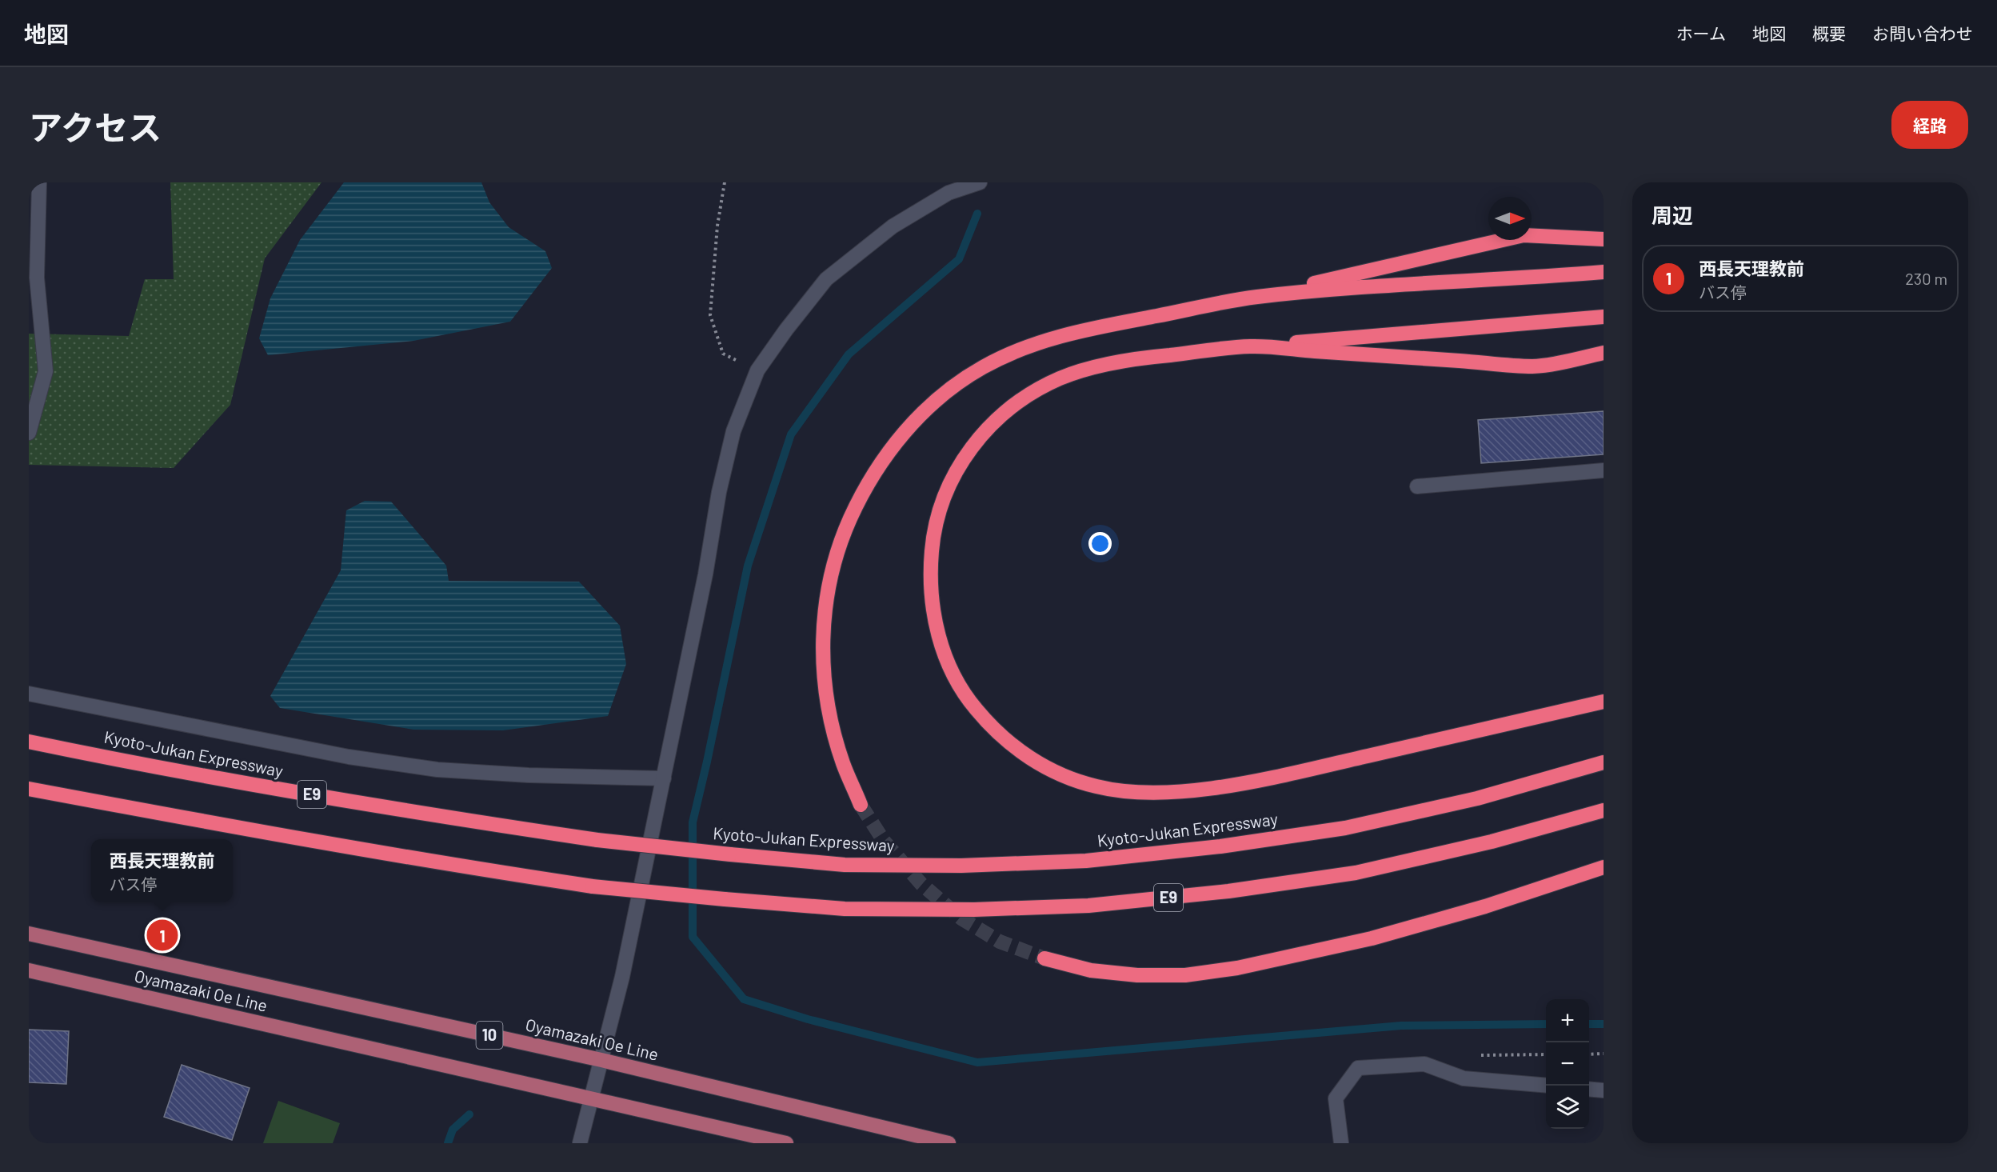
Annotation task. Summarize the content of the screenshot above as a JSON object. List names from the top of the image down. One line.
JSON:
{"streets":{"highway":["Kyoto-Jukan Expressway","E9"],"main road":["Oyamazaki Oe Line","10"]},"north":"right","page":{"header":"地図","nav":["ホーム","地図","概要","お問い合わせ"],"title":"アクセス","buttons":"経路","heading":"周辺","list":[{"mark":"1","name":"西長天理教前","note":"バス停","value":"230 m"}],"popup":["西長天理教前","バス停"],"pins":"1","map_buttons":["+","−"]}}
